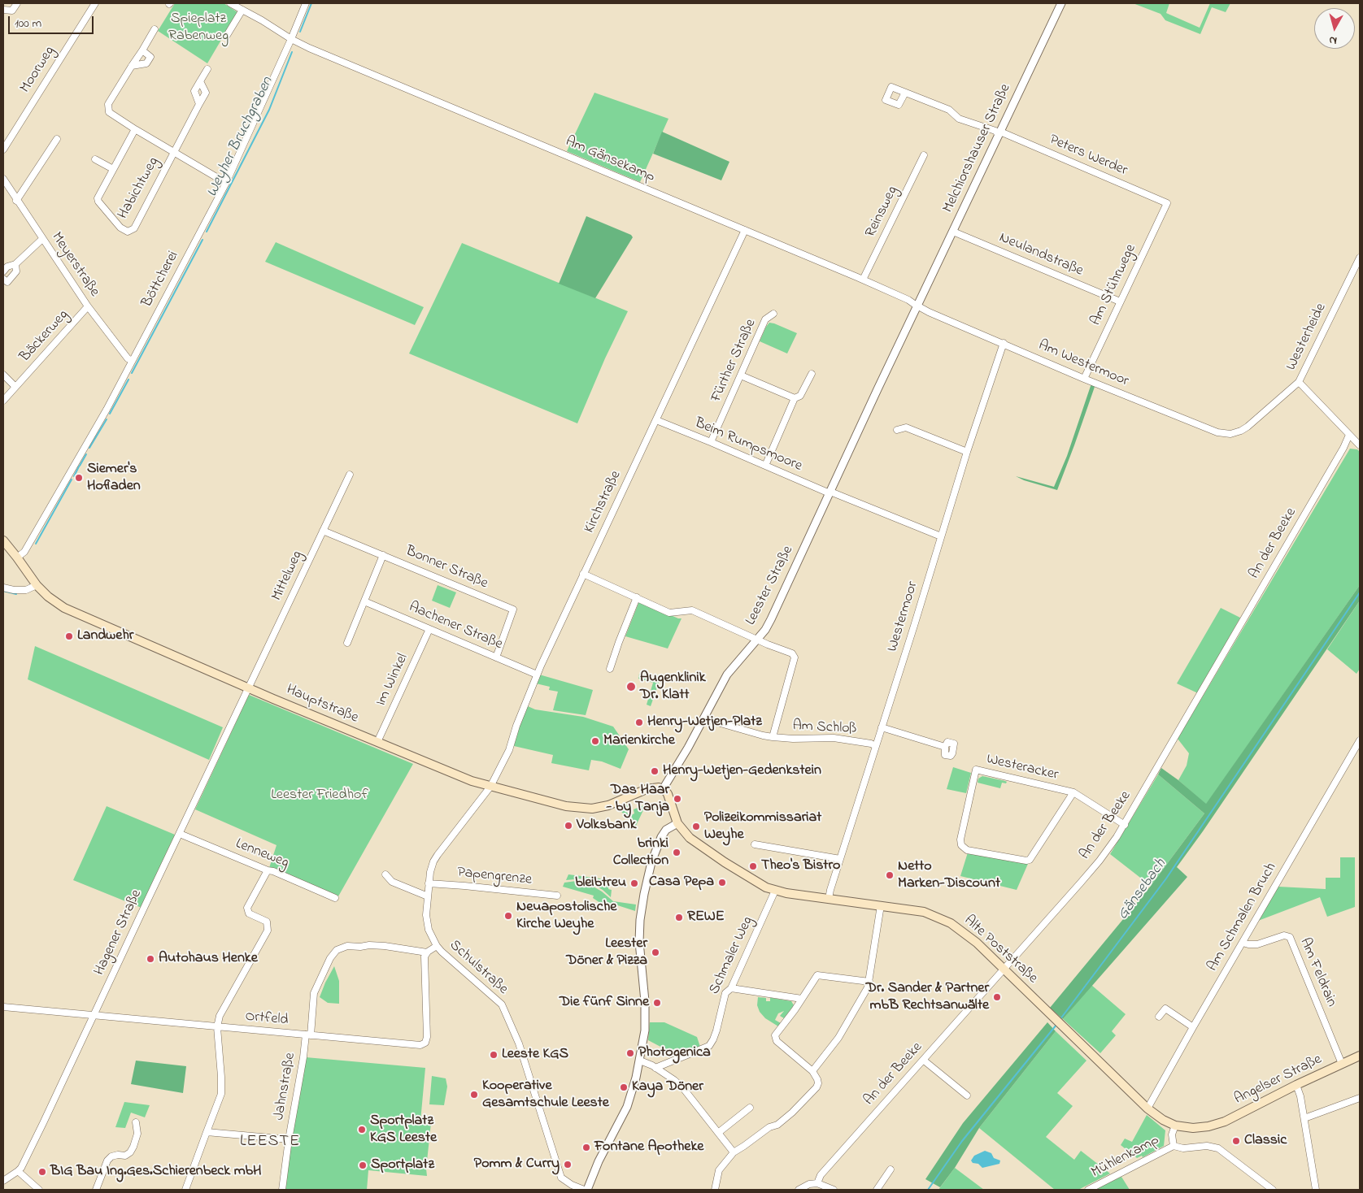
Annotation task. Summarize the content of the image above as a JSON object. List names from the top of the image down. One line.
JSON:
{"streets":{"main road":["Hauptstraße","Alte Poststraße","Angelser Straße"],"street":["Moorweg","Melchiorshauser Straße","Peters Werder","Am Gänsekamp","Habichtweg","Reinsweg","Neulandstraße","Meyerstraße","Böttcherei","Am Stührwege","Bäckerweg","Westerheide","Fürther Straße","Am Westermoor","Beim Rumpsmoore","Kirchstraße","An der Beeke","Bonner Straße","Mittelweg","Leester Straße","Westermoor","Aachener Straße","Im Winkel","Am Schloß","Westeracker","Lenneweg","Papengrenze","Am Schmalen Bruch","Hagener Straße","Schmaler Weg","Schulstraße","Am Feldrain","Ortfeld","Jahnstraße","Mühlenkamp"]},"crossings":[["Melchiorshauser Straße","Peters Werder"],["Melchiorshauser Straße","Am Gänsekamp"],["Melchiorshauser Straße","Neulandstraße"],["Melchiorshauser Straße","Am Westermoor"],["Melchiorshauser Straße","Leester Straße"],["Peters Werder","Am Stührwege"],["Am Gänsekamp","Reinsweg"],["Am Gänsekamp","Böttcherei"],["Am Gänsekamp","Am Westermoor"],["Am Gänsekamp","Kirchstraße"],["Am Gänsekamp","Leester Straße"],["Habichtweg","Böttcherei"],["Neulandstraße","Am Stührwege"],["Meyerstraße","Böttcherei"],["Meyerstraße","Bäckerweg"],["Böttcherei","Hauptstraße"],["Am Stührwege","Am Westermoor"],["Westerheide","Am Westermoor"],["Fürther Straße","Beim Rumpsmoore"],["Am Westermoor","Leester Straße"],["Am Westermoor","Westermoor"],["Beim Rumpsmoore","Kirchstraße"],["Beim Rumpsmoore","Leester Straße"],["Beim Rumpsmoore","Westermoor"],["Kirchstraße","Aachener Straße"],["Kirchstraße","Hauptstraße"],["Kirchstraße","Schulstraße"],["An der Beeke","Westeracker"],["An der Beeke","Alte Poststraße"],["Bonner Straße","Mittelweg"],["Bonner Straße","Aachener Straße"],["Mittelweg","Hauptstraße"],["Mittelweg","Hagener Straße"],["Leester Straße","Hauptstraße"],["Leester Straße","Am Schloß"],["Westermoor","Am Schloß"],["Westermoor","Alte Poststraße"],["Aachener Straße","Im Winkel"],["Im Winkel","Hauptstraße"],["Hauptstraße","Hagener Straße"],["Hauptstraße","Schulstraße"],["Lenneweg","Hagener Straße"],["Papengrenze","Schulstraße"],["Am Schmalen Bruch","Alte Poststraße"],["Am Schmalen Bruch","Am Feldrain"],["Hagener Straße","Ortfeld"],["Alte Poststraße","Schmaler Weg"],["Alte Poststraße","Angelser Straße"],["Am Feldrain","Angelser Straße"],["Ortfeld","Jahnstraße"]],"districts":["LEESTE"],"water":["Weyher Bruchgraben","Gänsebach"],"parks":["Spieplatz Rabenweg","Leester Friedhof"],"places":["Siemer's Hofladen","Landwehr","Augenklinik Dr. Klatt","Henry-Wetjen-Platz","Marienkirche","Henry-Wetjen-Gedenkstein","Das Haar - by Tanja","Volksbank","Polizeikommissariat Weyhe","brinki Collection","Theo's Bistro","Netto Marken-Discount","Casa Pepa","bleibtreu","Neuapostolische Kirche Weyhe","REWE","Leester Döner & Pizza","Autohaus Henke","Dr. Sander & Partner mbB Rechtsanwälte","Die fünf Sinne","Photogenica","Leeste KGS","Kaya Döner","Kooperative Gesamtschule Leeste","Sportplatz KGS Leeste","Classic","Fontane Apotheke","Pomm & Curry","Sportplatz","BIG Bau Ing.Ges.Schierenbeck mbH"],"scale_bar":"100 m","north":"bottom"}
